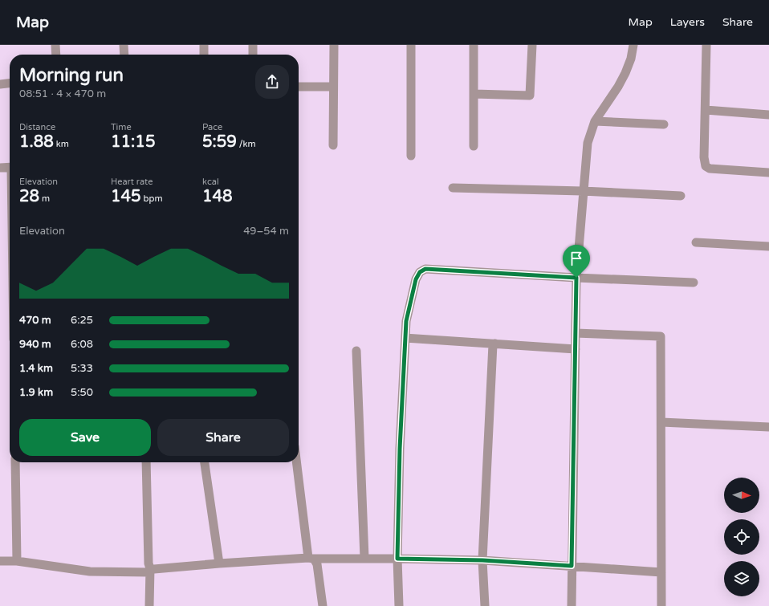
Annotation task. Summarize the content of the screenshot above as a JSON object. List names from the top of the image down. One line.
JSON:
{"north":"right","page":{"header":"Map","nav":["Map","Layers","Share"],"heading":["Morning run","08:51 · 4 × 470 m"],"stats":[["Distance","1.88 km"],["Time","11:15"],["Pace","5:59 /km"],["Elevation","28 m"],["Heart rate","145 bpm"],["kcal","148"]],"chart":["Elevation","49–54 m"],"list":[{"name":"470 m","note":"6:25"},{"name":"940 m","note":"6:08"},{"name":"1.4 km","note":"5:33"},{"name":"1.9 km","note":"5:50"}],"buttons":["Save","Share"]}}
